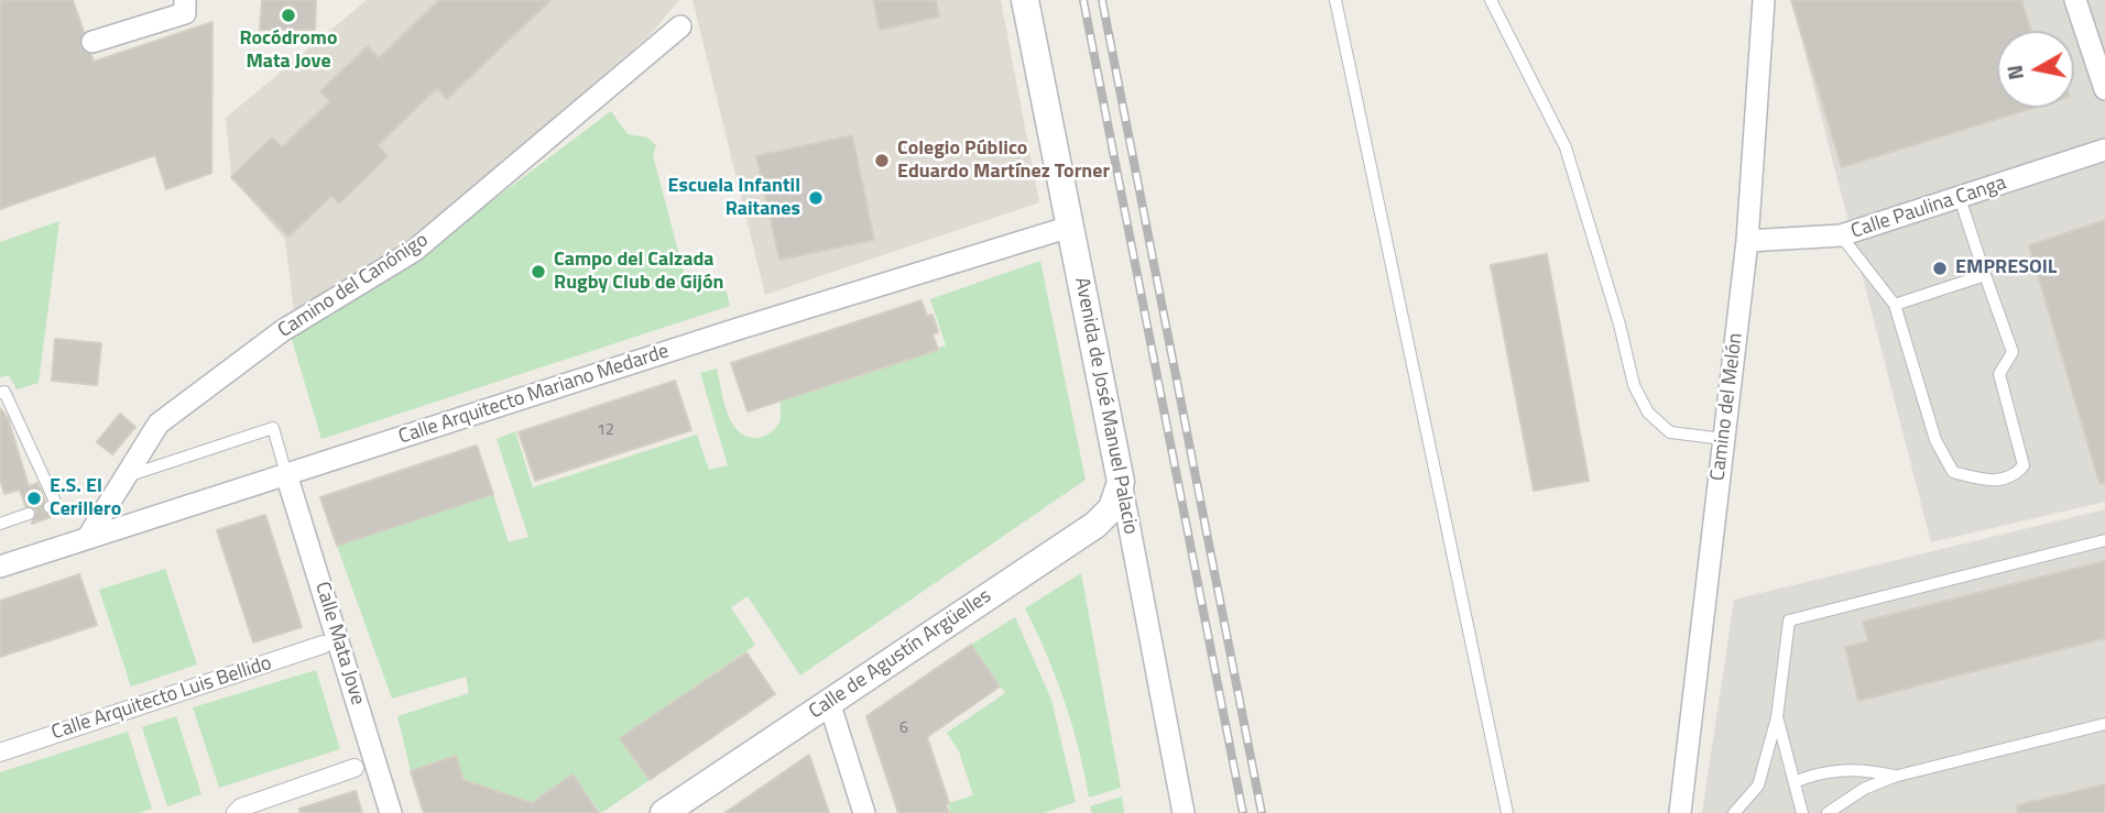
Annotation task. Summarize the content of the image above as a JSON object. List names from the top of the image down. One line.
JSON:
{"streets":{"street":["Calle Paulina Canga","Camino del Canónigo","Calle Arquitecto Mariano Medarde","Avenida de José Manuel Palacio","Camino del Melón","Calle Mata Jove","Calle de Agustín Argüelles","Calle Arquitecto Luis Bellido"]},"crossings":[["Calle Paulina Canga","Camino del Melón"],["Camino del Canónigo","Calle Arquitecto Mariano Medarde"],["Calle Arquitecto Mariano Medarde","Avenida de José Manuel Palacio"],["Calle Arquitecto Mariano Medarde","Calle Mata Jove"],["Avenida de José Manuel Palacio","Calle de Agustín Argüelles"]],"places":["Rocódromo Mata Jove","Colegio Público Eduardo Martínez Torner","Escuela Infantil Raitanes","EMPRESOIL","Campo del Calzada Rugby Club de Gijón","E.S. El Cerillero"],"house_numbers":["12","6"],"north":"left"}
